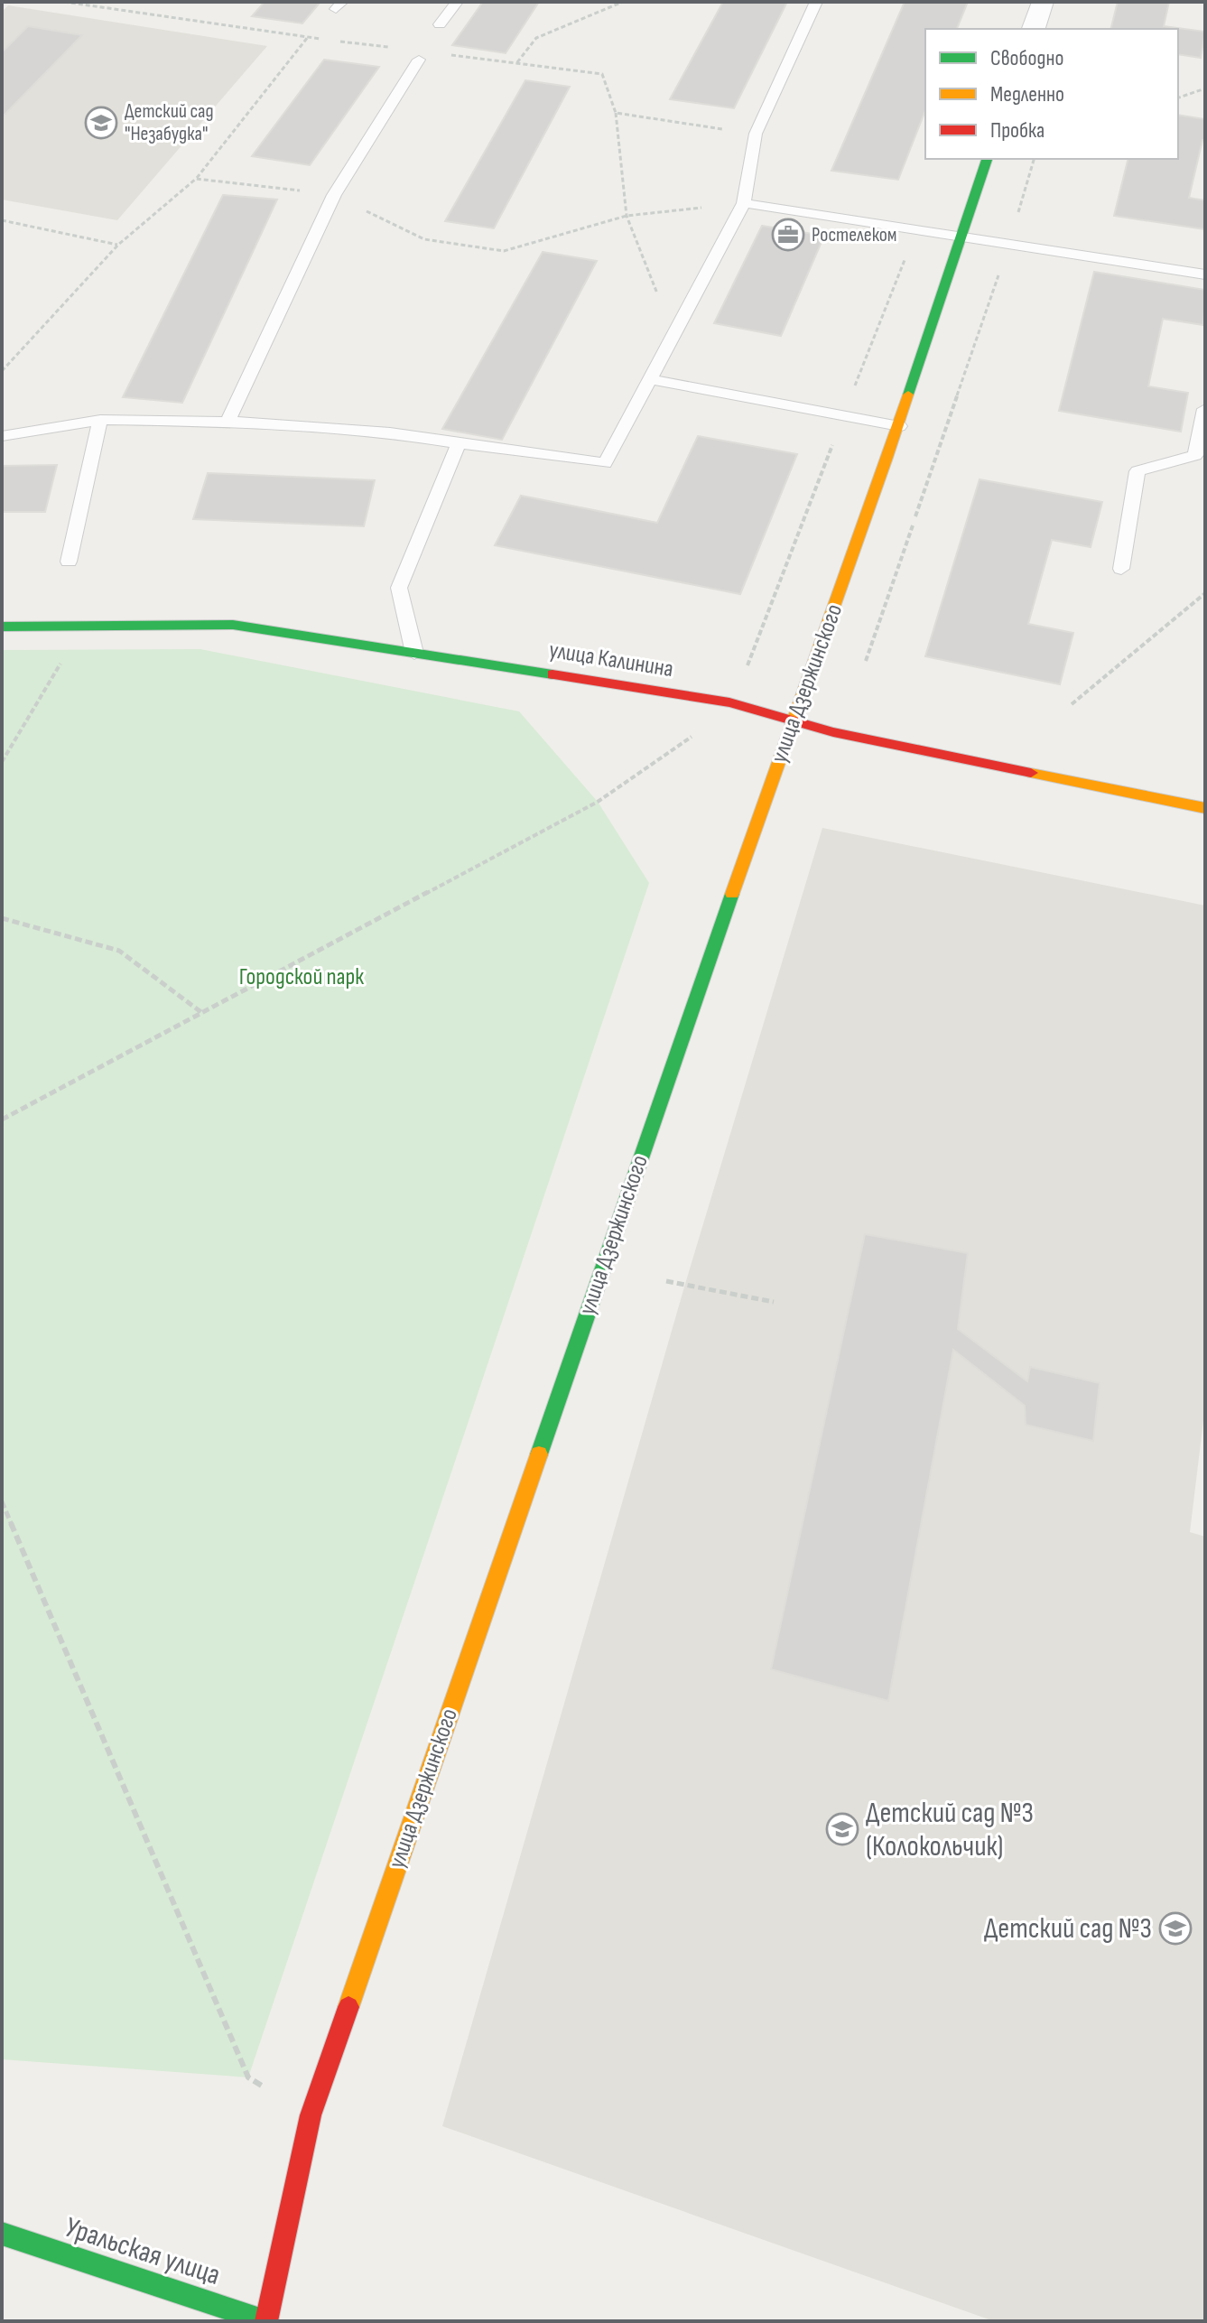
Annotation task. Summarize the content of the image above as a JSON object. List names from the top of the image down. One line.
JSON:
{"streets":{"street":["улица Калинина","улица Дзержинского","Уральская улица"]},"crossings":[["улица Калинина","улица Дзержинского"],["улица Дзержинского","Уральская улица"]],"parks":["Городской парк"],"places":{"school or university":["Детский сад \"Незабудка\"","Детский сад №3 (Колокольчик)","Детский сад №3"],"office":["Ростелеком"]},"legend":["Свободно","Медленно","Пробка"]}
